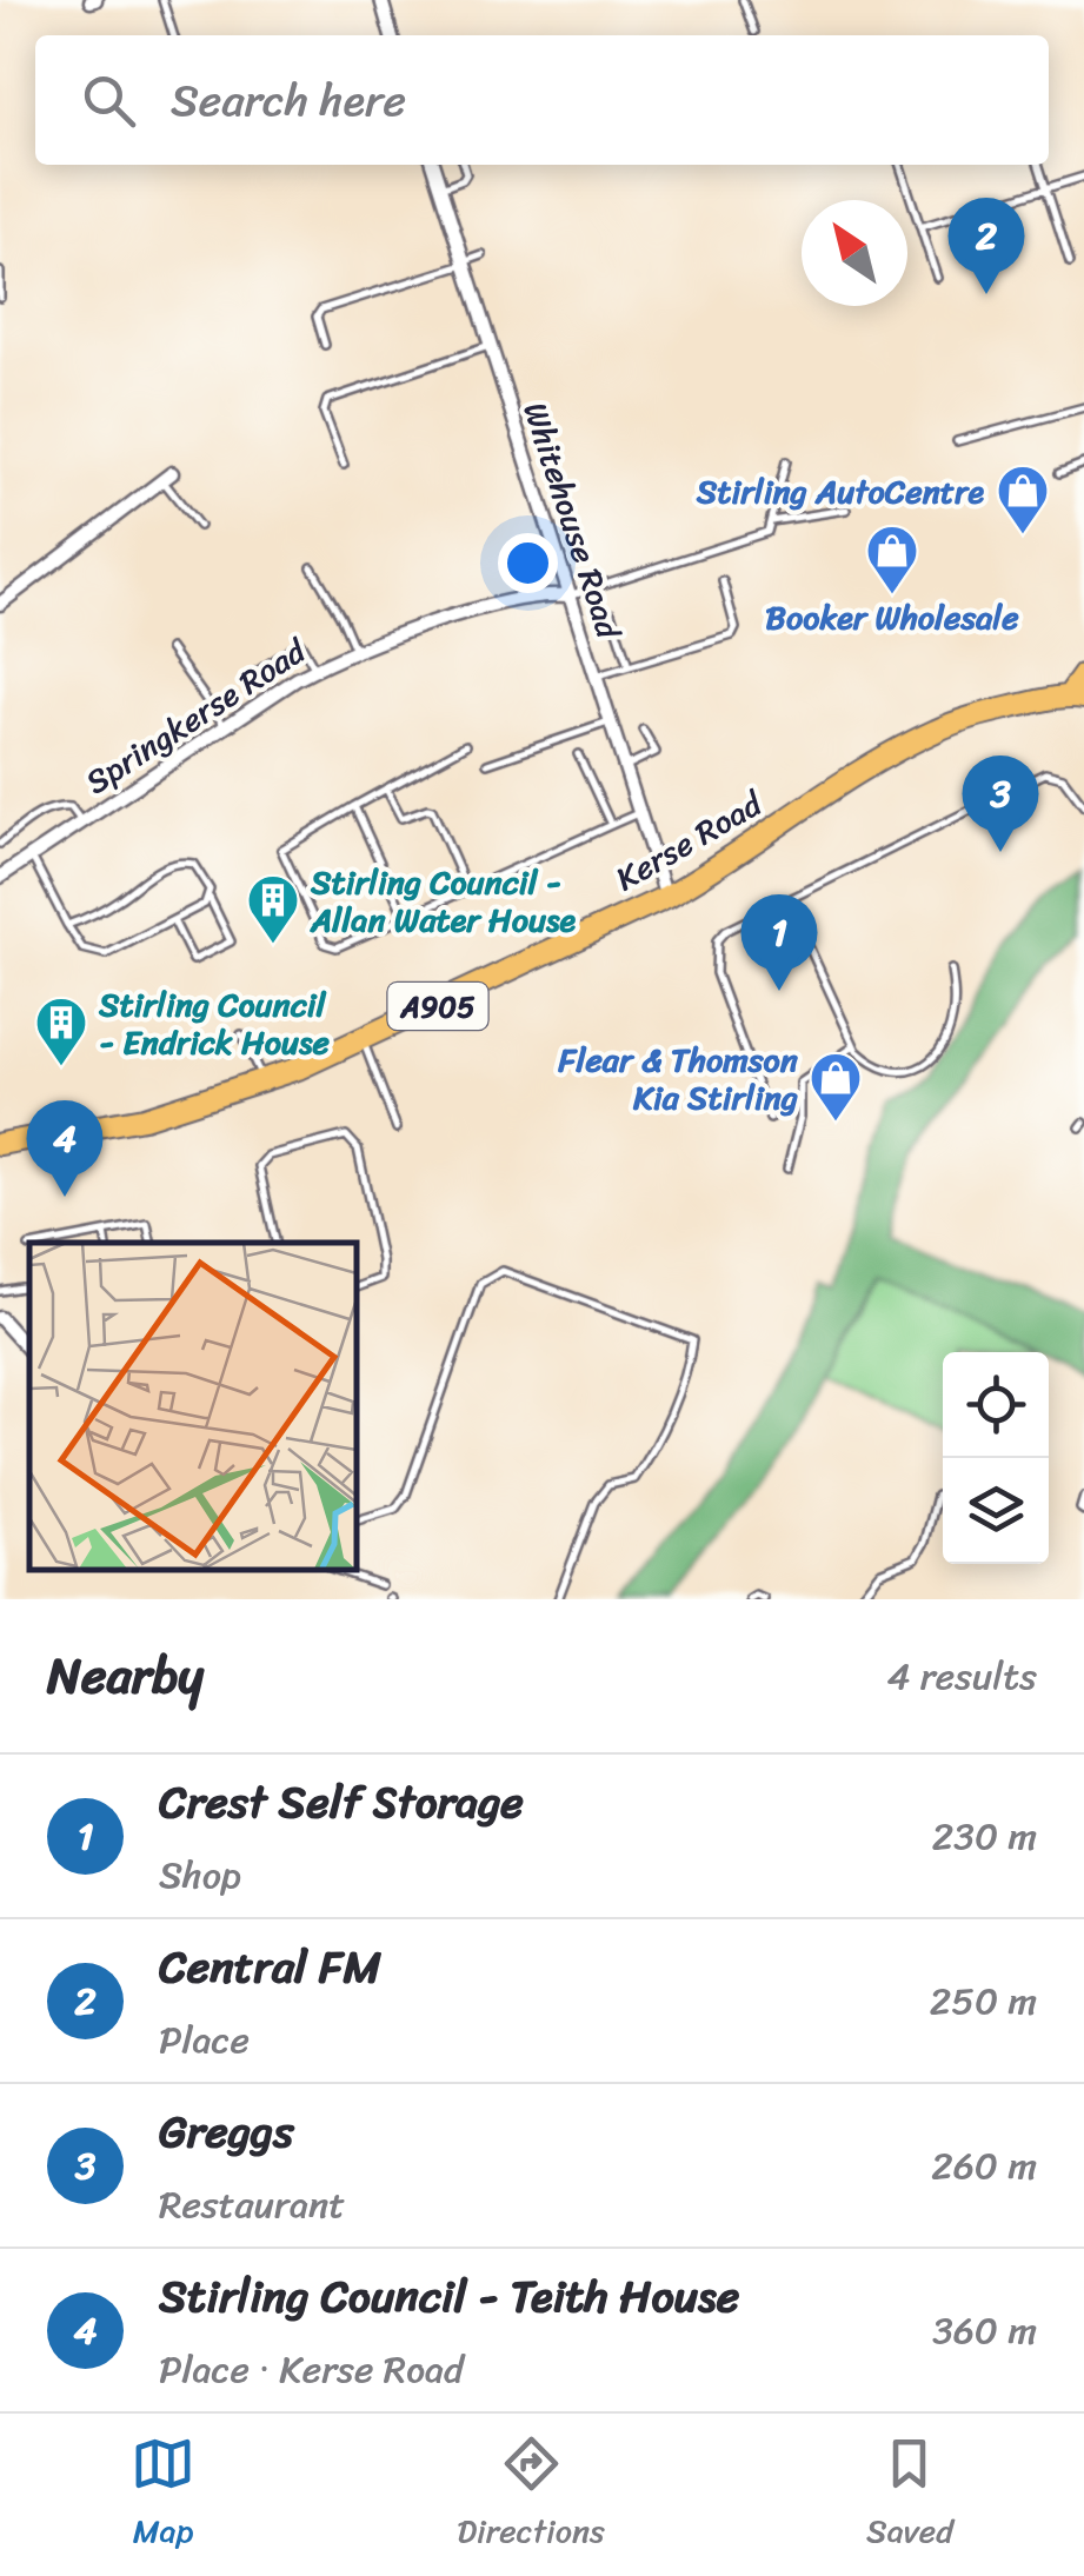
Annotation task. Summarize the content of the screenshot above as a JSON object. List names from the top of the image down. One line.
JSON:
{"streets":{"main road":["Kerse Road","A905"],"street":["Whitehouse Road","Springkerse Road"]},"crossings":[["Whitehouse Road","Springkerse Road"],["Whitehouse Road","Kerse Road"]],"places":{"shop":["Stirling AutoCentre","Booker Wholesale","Flear & Thomson Kia Stirling"],"building":["Stirling Council - Allan Water House","Stirling Council - Endrick House"]},"north":"top left","page":{"search":"Search here","pins":["2","3","1","4"],"heading":["Nearby","4 results"],"list":[{"mark":"1","name":"Crest Self Storage","note":"Shop","value":"230 m"},{"mark":"2","name":"Central FM","note":"Place","value":"250 m"},{"mark":"3","name":"Greggs","note":"Restaurant","value":"260 m"},{"mark":"4","name":"Stirling Council - Teith House","note":"Place · Kerse Road","value":"360 m"}],"nav":["Map","Directions","Saved"]}}
